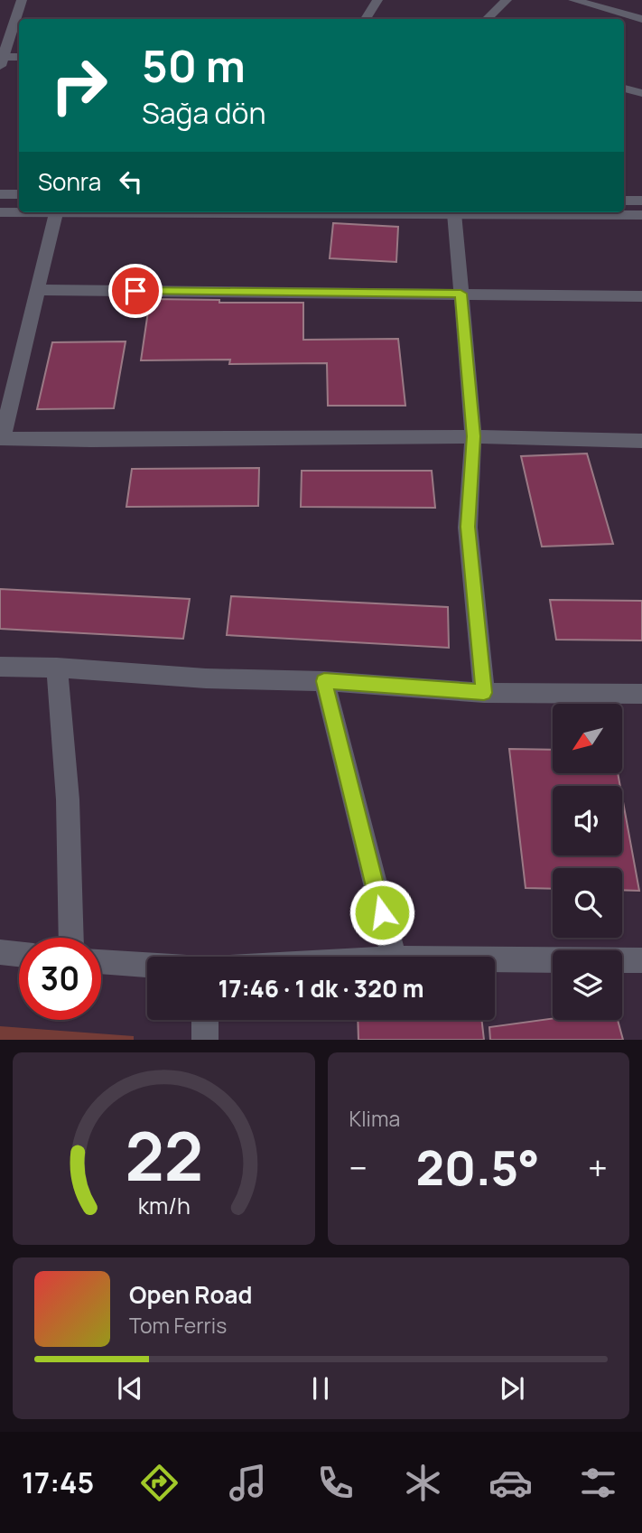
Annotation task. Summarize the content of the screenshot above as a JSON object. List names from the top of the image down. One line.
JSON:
{"north":"bottom left","page":{"turn":["50 m","Sağa dön"],"then":"Sonra","limit":"30","trip":"17:46 · 1 dk · 320 m","tile":"Klima","heat":["−","20.5°","+"],"song":["Open Road","Tom Ferris"],"tabs":"17:45","gauge":["22","km/h"]}}
